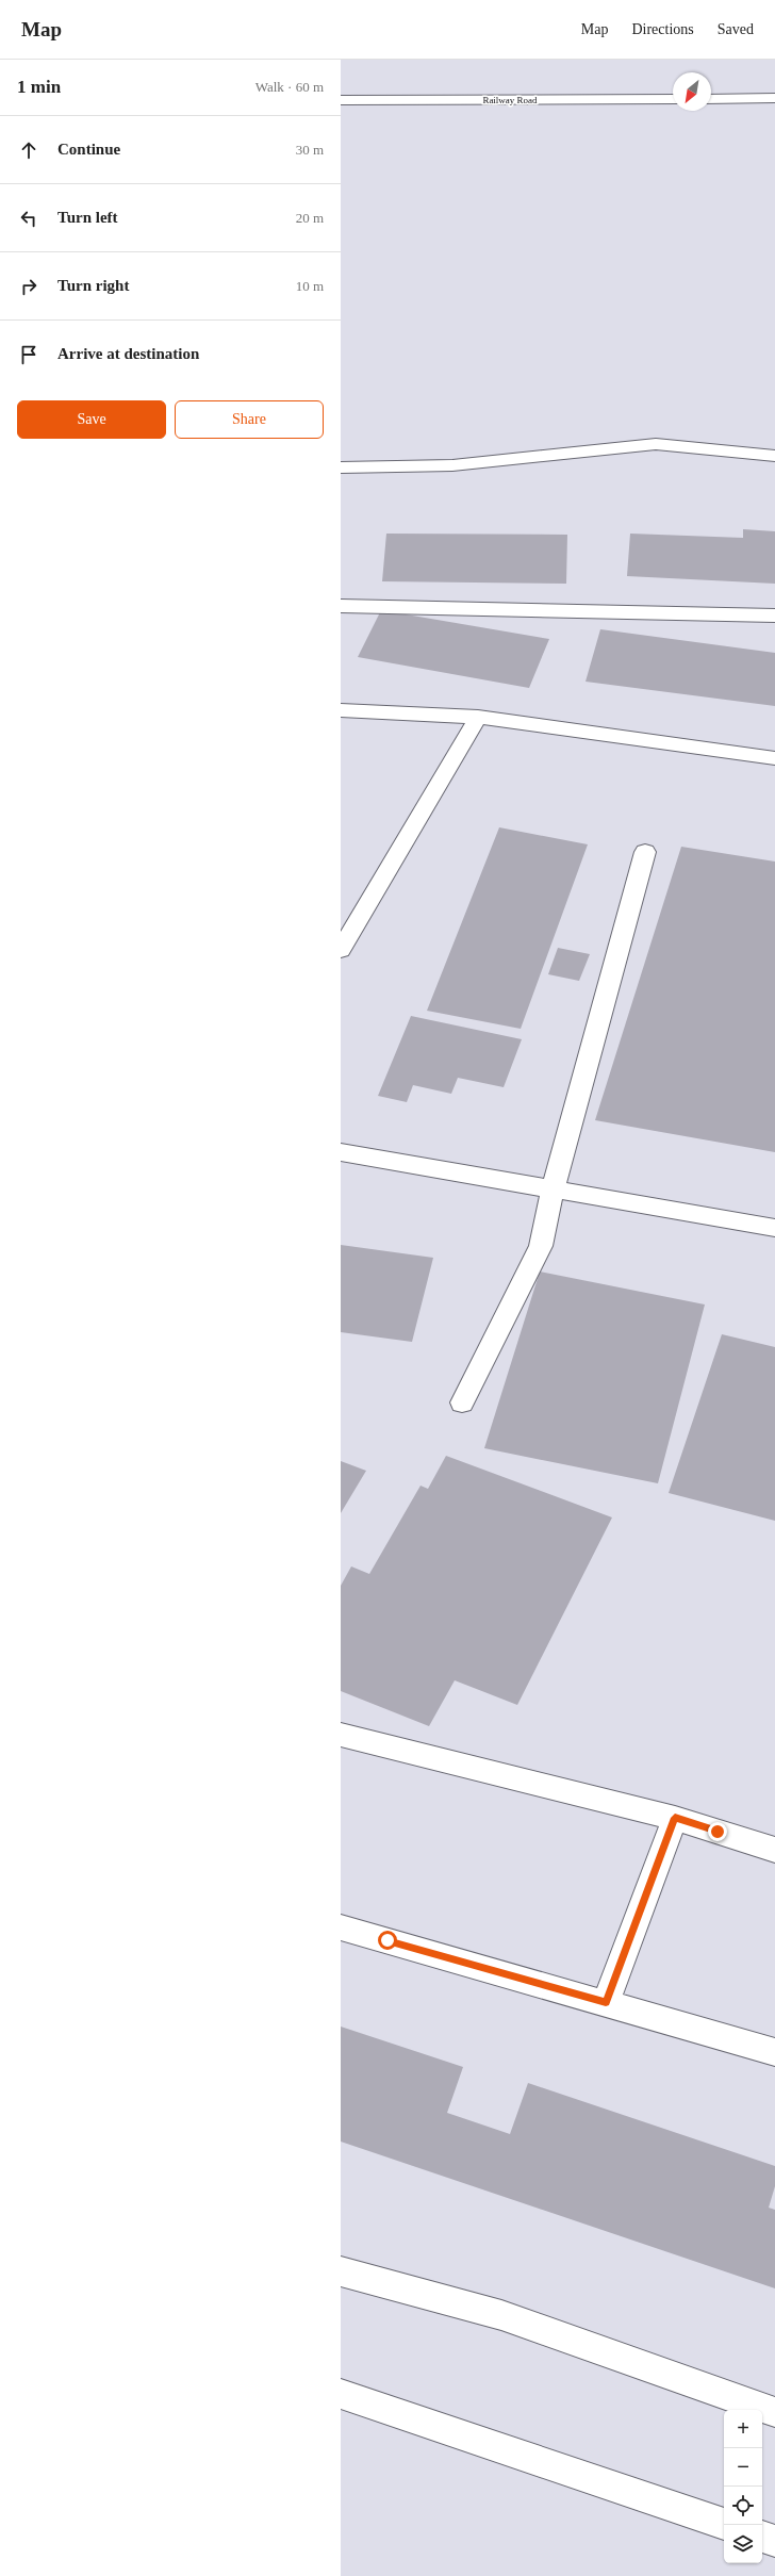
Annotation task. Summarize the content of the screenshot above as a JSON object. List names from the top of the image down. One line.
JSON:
{"streets":{"street":["Railway Road"]},"north":"bottom left","page":{"header":"Map","nav":["Map","Directions","Saved"],"heading":["1 min","Walk · 60 m"],"list":[["Continue","30 m"],["Turn left","20 m"],["Turn right","10 m"],"Arrive at destination"],"buttons":["Save","Share"],"map_buttons":["+","−"]}}
